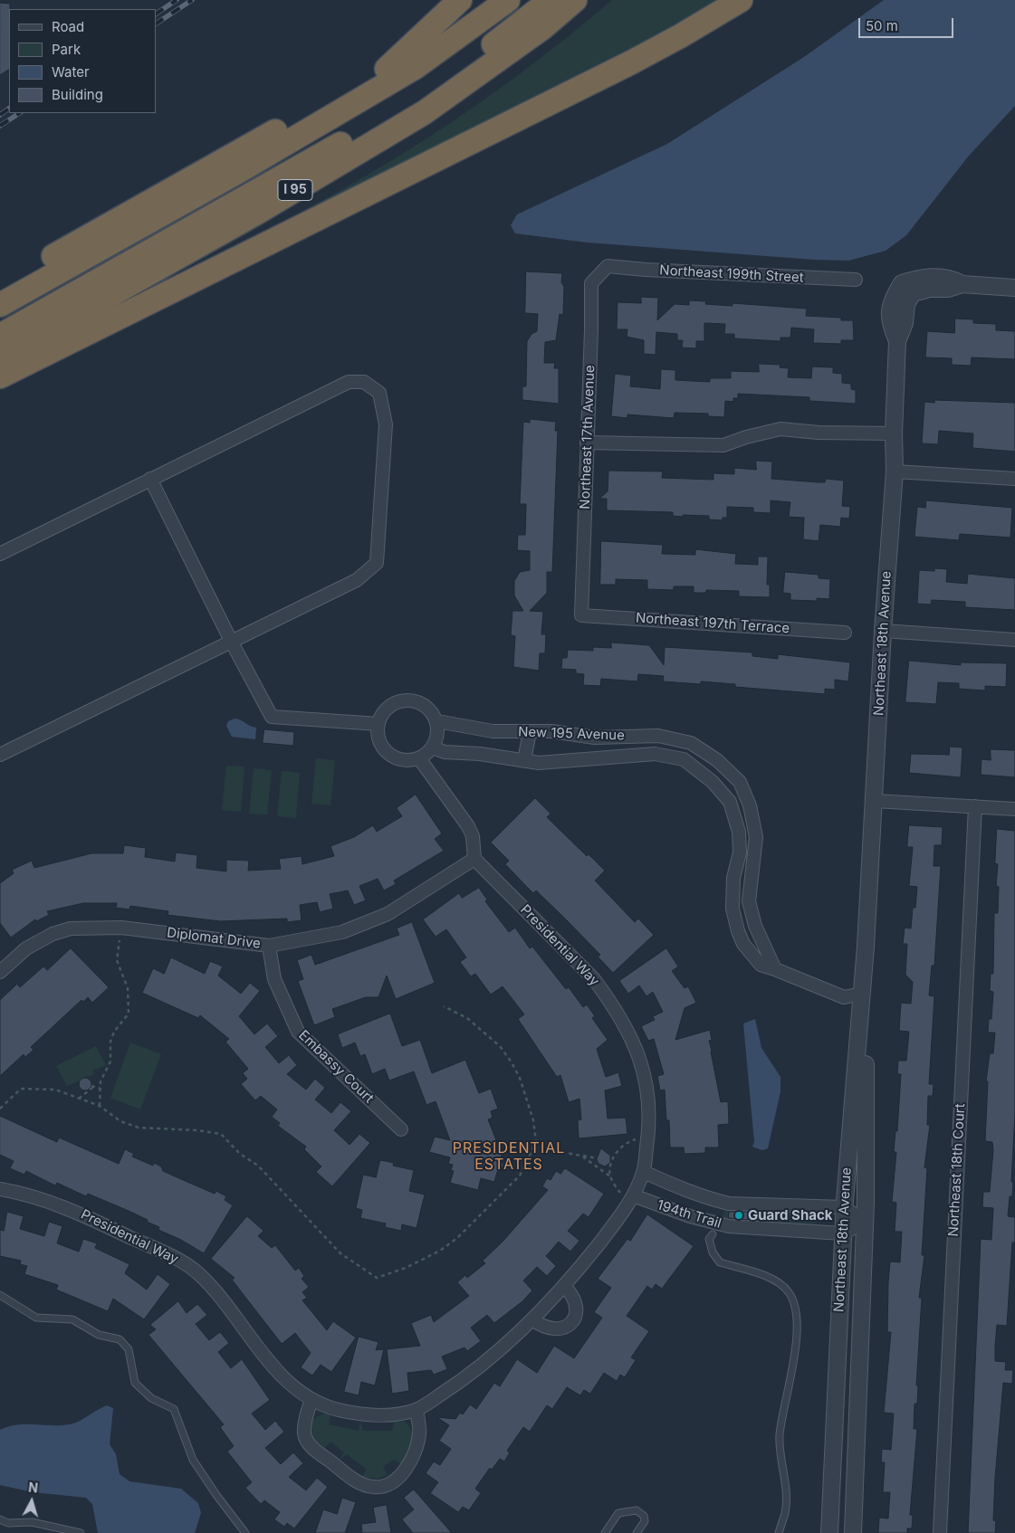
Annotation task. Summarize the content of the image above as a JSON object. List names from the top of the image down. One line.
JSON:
{"streets":{"highway":["I 95"],"street":["Northeast 199th Street","Northeast 17th Avenue","Northeast 197th Terrace","Northeast 18th Avenue","New 195 Avenue","Diplomat Drive","Presidential Way","Embassy Court","Northeast 18th Court","194th Trail"]},"crossings":[["Northeast 199th Street","Northeast 17th Avenue"],["Northeast 17th Avenue","Northeast 197th Terrace"],["Northeast 18th Avenue","New 195 Avenue"],["Northeast 18th Avenue","194th Trail"],["Diplomat Drive","Presidential Way"],["Diplomat Drive","Embassy Court"],["Presidential Way","194th Trail"]],"districts":["PRESIDENTIAL ESTATES"],"places":["Guard Shack"],"legend":["Road","Park","Water","Building"],"scale_bar":"50 m","north":"top"}
